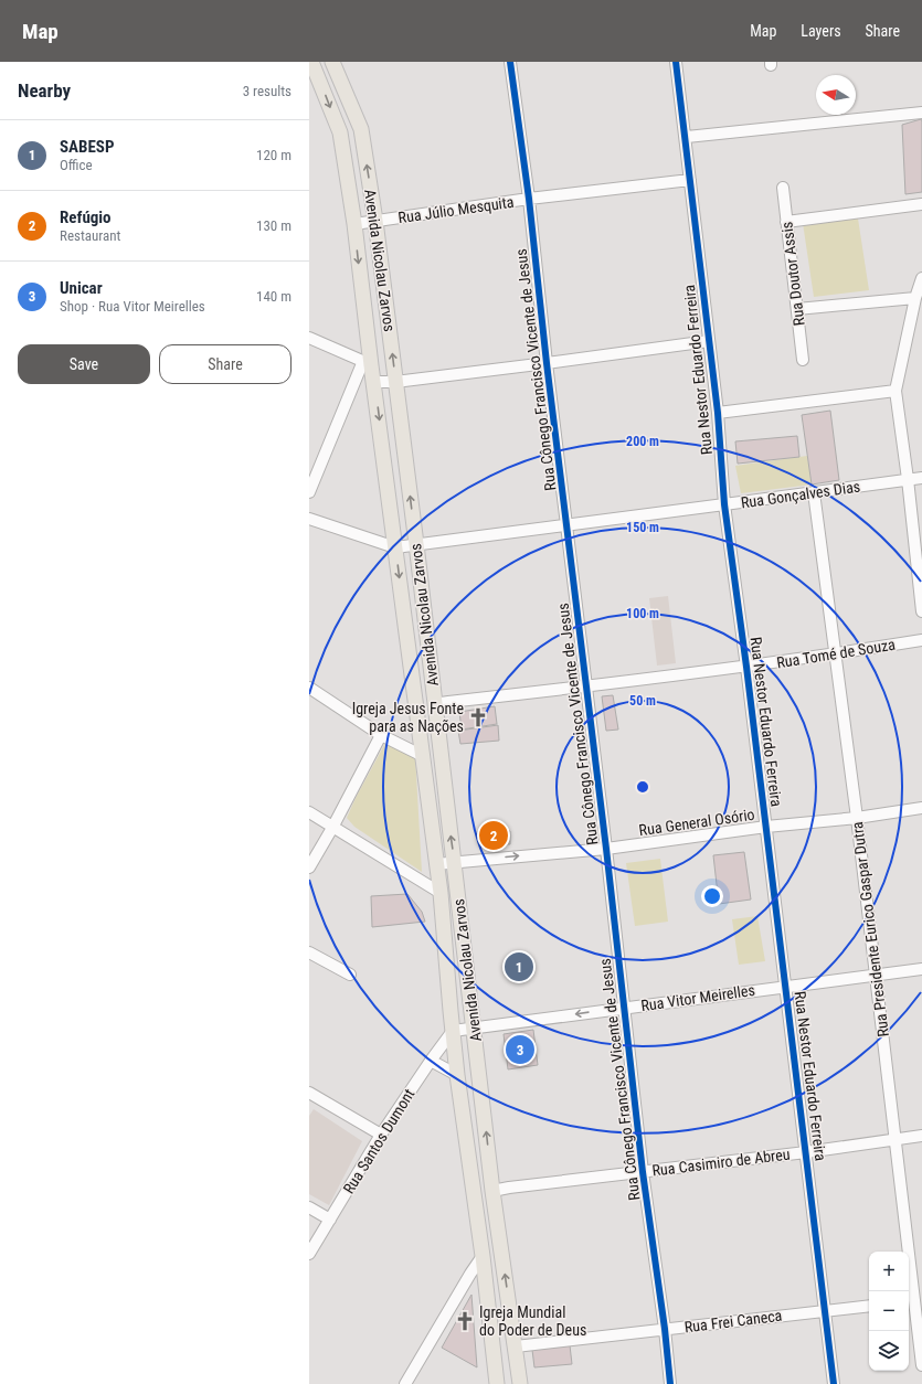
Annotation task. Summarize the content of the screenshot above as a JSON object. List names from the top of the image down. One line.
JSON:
{"streets":{"main road":["Avenida Nicolau Zarvos"],"street":["Rua Júlio Mesquita","Rua Doutor Assis","Rua Cônego Francisco Vicente de Jesus","Rua Nestor Eduardo Ferreira","Rua Gonçalves Dias","Rua Tomé de Souza","Rua General Osório","Rua Presidente Eurico Gaspar Dutra","Rua Vitor Meirelles","Rua Santos Dumont","Rua Casimiro de Abreu","Rua Frei Caneca"]},"crossings":[["Rua Júlio Mesquita","Avenida Nicolau Zarvos"],["Rua Júlio Mesquita","Rua Cônego Francisco Vicente de Jesus"],["Rua Júlio Mesquita","Rua Nestor Eduardo Ferreira"],["Avenida Nicolau Zarvos","Rua Gonçalves Dias"],["Avenida Nicolau Zarvos","Rua Tomé de Souza"],["Avenida Nicolau Zarvos","Rua General Osório"],["Avenida Nicolau Zarvos","Rua Vitor Meirelles"],["Avenida Nicolau Zarvos","Rua Santos Dumont"],["Avenida Nicolau Zarvos","Rua Casimiro de Abreu"],["Avenida Nicolau Zarvos","Rua Frei Caneca"],["Rua Cônego Francisco Vicente de Jesus","Rua Gonçalves Dias"],["Rua Cônego Francisco Vicente de Jesus","Rua Tomé de Souza"],["Rua Cônego Francisco Vicente de Jesus","Rua General Osório"],["Rua Cônego Francisco Vicente de Jesus","Rua Vitor Meirelles"],["Rua Cônego Francisco Vicente de Jesus","Rua Casimiro de Abreu"],["Rua Cônego Francisco Vicente de Jesus","Rua Frei Caneca"],["Rua Nestor Eduardo Ferreira","Rua Gonçalves Dias"],["Rua Nestor Eduardo Ferreira","Rua Tomé de Souza"],["Rua Nestor Eduardo Ferreira","Rua General Osório"],["Rua Nestor Eduardo Ferreira","Rua Vitor Meirelles"],["Rua Nestor Eduardo Ferreira","Rua Casimiro de Abreu"],["Rua Nestor Eduardo Ferreira","Rua Frei Caneca"],["Rua Gonçalves Dias","Rua Presidente Eurico Gaspar Dutra"],["Rua Tomé de Souza","Rua Presidente Eurico Gaspar Dutra"],["Rua General Osório","Rua Presidente Eurico Gaspar Dutra"],["Rua Presidente Eurico Gaspar Dutra","Rua Vitor Meirelles"],["Rua Presidente Eurico Gaspar Dutra","Rua Casimiro de Abreu"],["Rua Vitor Meirelles","Rua Santos Dumont"]],"places":{"church":["Igreja Jesus Fonte para as Nações","Igreja Mundial do Poder de Deus"]},"north":"left","page":{"header":"Map","nav":["Map","Layers","Share"],"heading":["Nearby","3 results"],"list":[{"mark":"1","name":"SABESP","note":"Office","value":"120 m"},{"mark":"2","name":"Refúgio","note":"Restaurant","value":"130 m"},{"mark":"3","name":"Unicar","note":"Shop · Rua Vitor Meirelles","value":"140 m"}],"buttons":["Save","Share"],"pins":["2","1","3"],"map_buttons":["+","−"]},"rings":["200 m","150 m","100 m","50 m"]}
